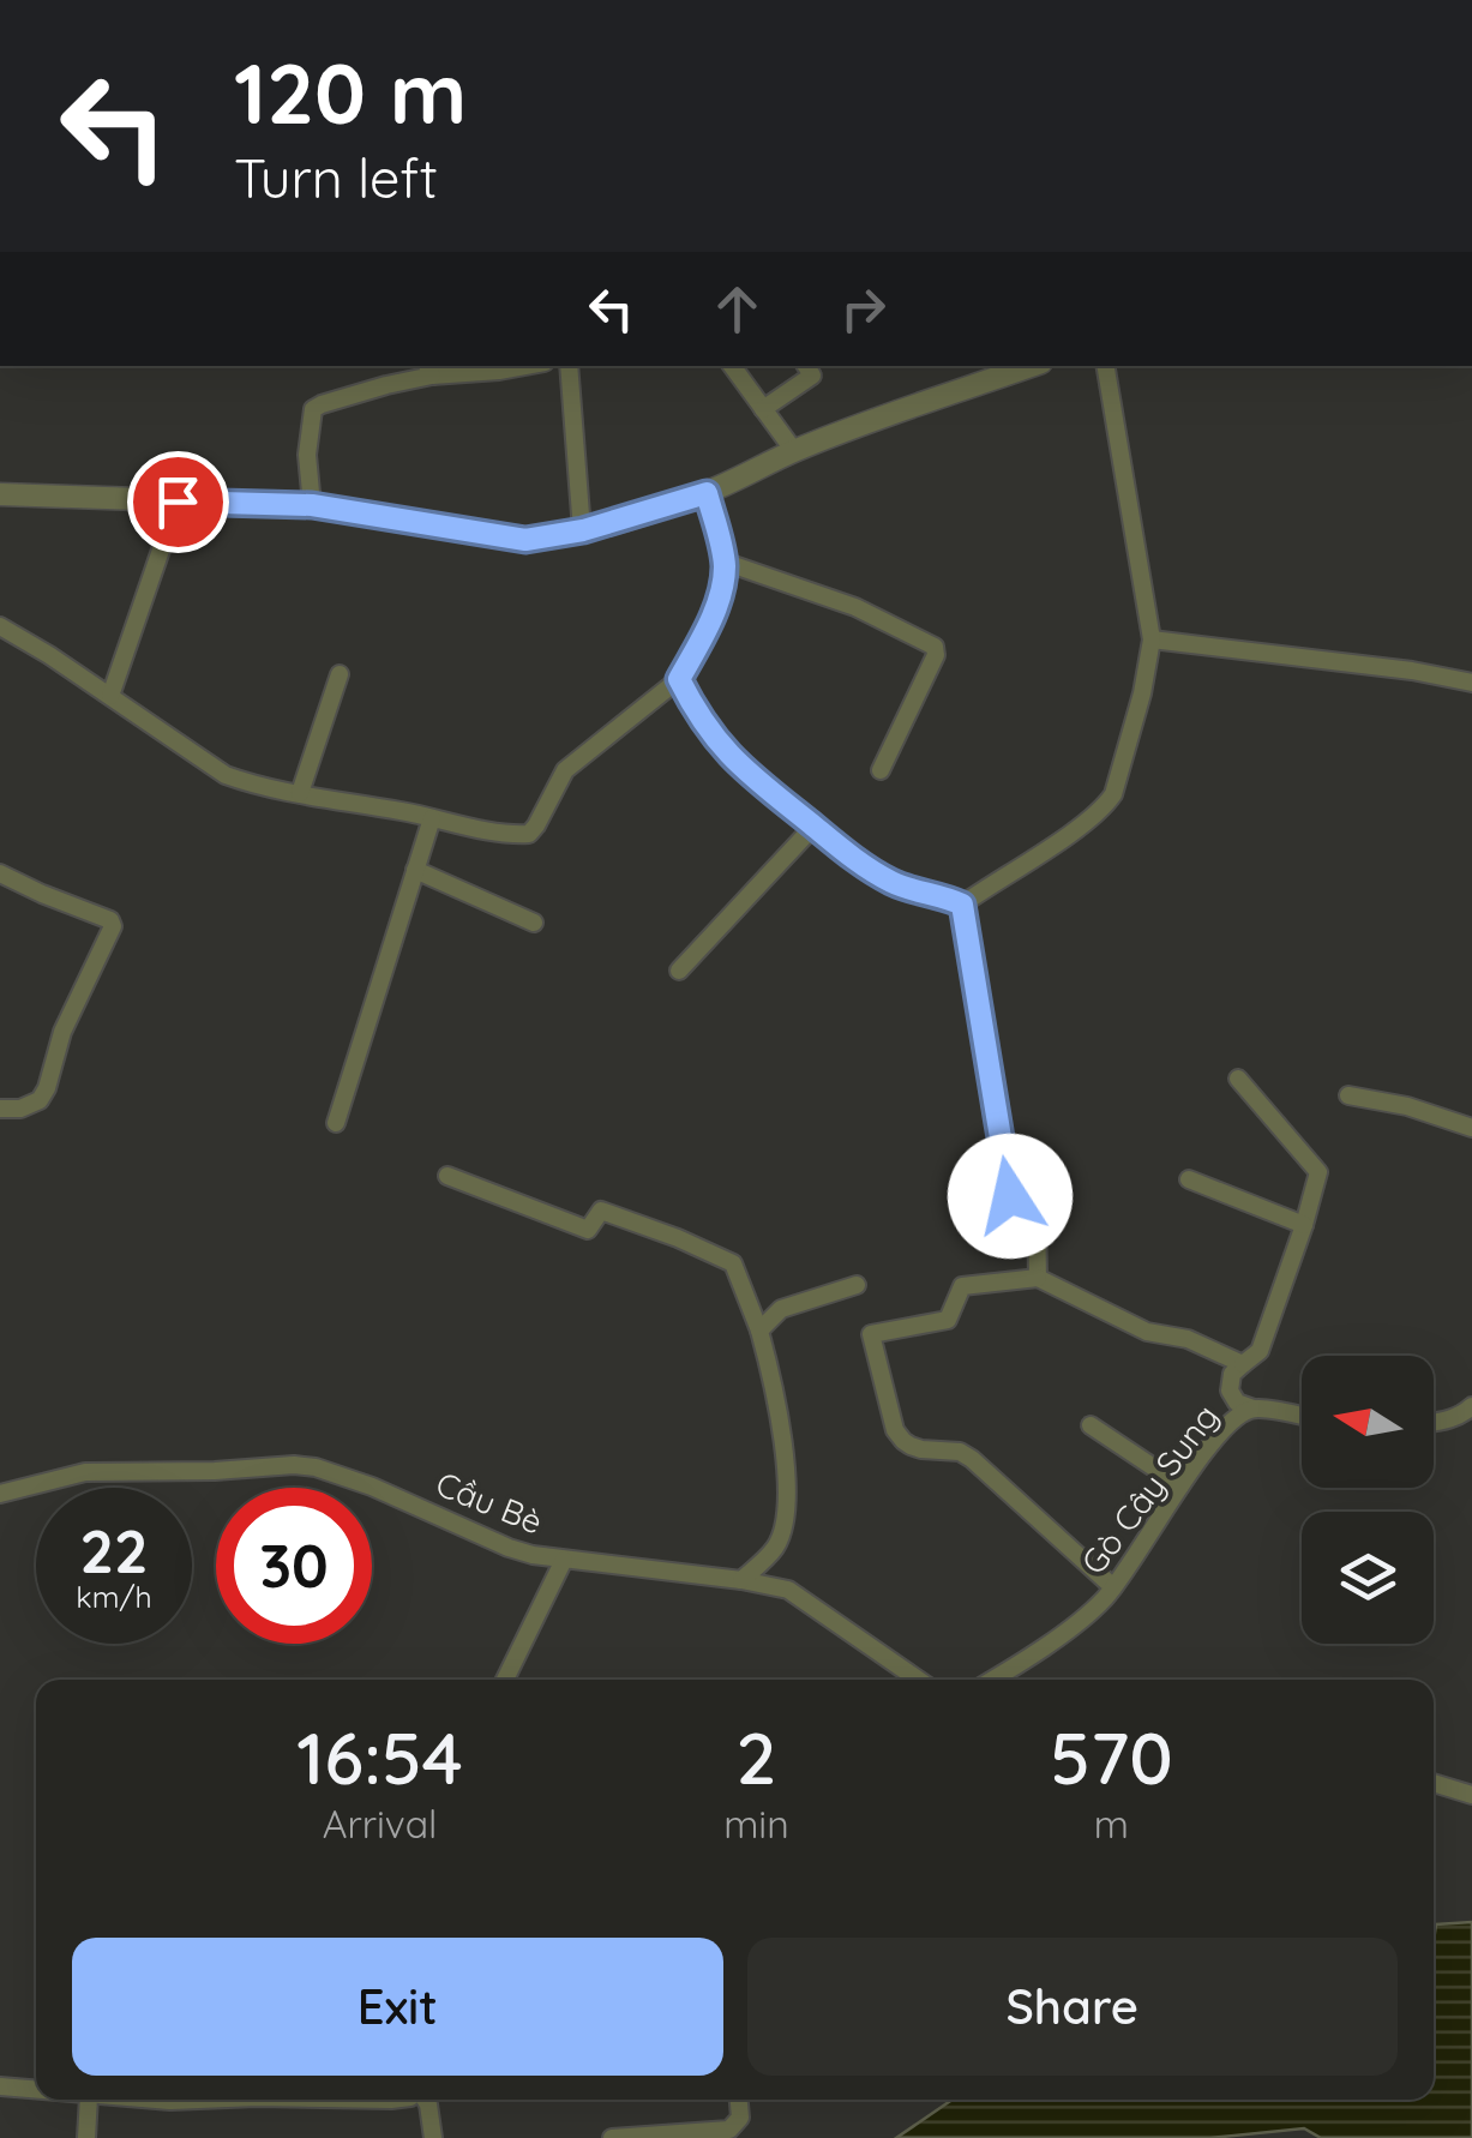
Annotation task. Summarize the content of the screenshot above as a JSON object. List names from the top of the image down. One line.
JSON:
{"streets":{"street":["Gò Cây Sung","Cầu Bè"]},"north":"left","page":{"turn":["120 m","Turn left"],"speed":"22 km/h","limit":"30","eta":["16:54","Arrival","2","min","570","m"],"buttons":["Exit","Share"]}}
